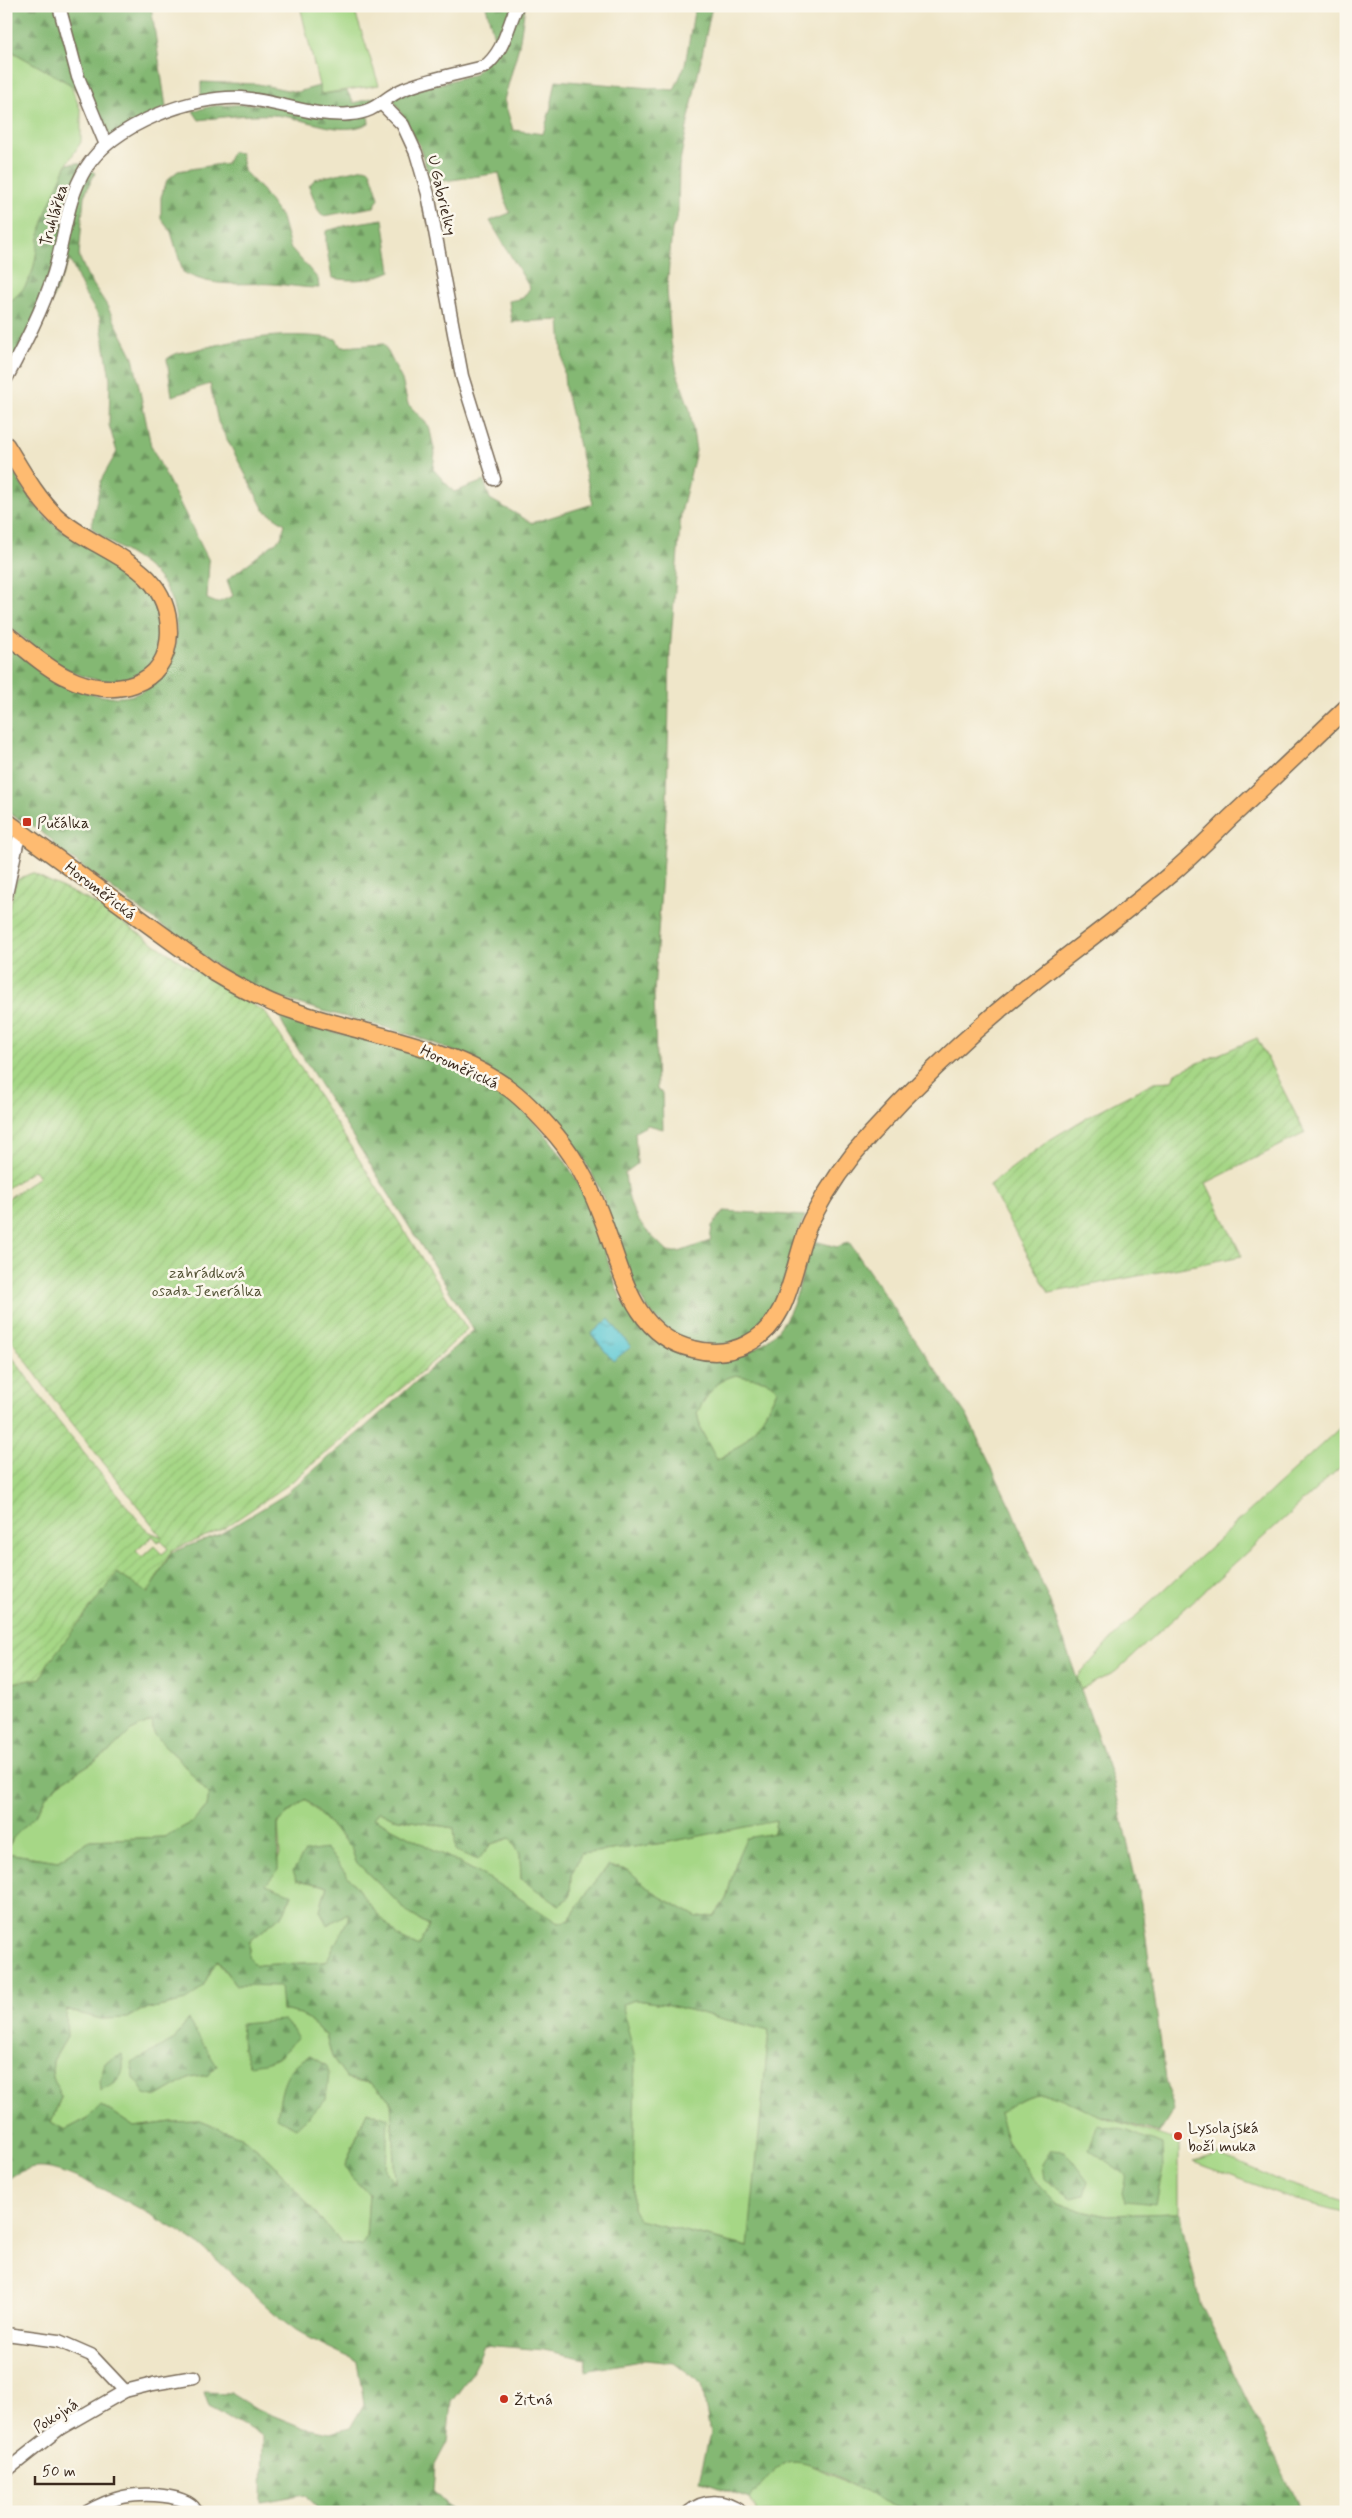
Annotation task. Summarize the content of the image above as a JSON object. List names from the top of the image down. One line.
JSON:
{"streets":{"main road":["Horoměřická"],"street":["U Gabrielky","Truhlářka","Pokojná"]},"crossings":[["U Gabrielky","Truhlářka"]],"parks":["zahrádková osada Jenerálka"],"places":{"transit":["Pučálka"],"other":["Lysolajská boží muka","Žitná"]},"scale_bar":"50 m"}
